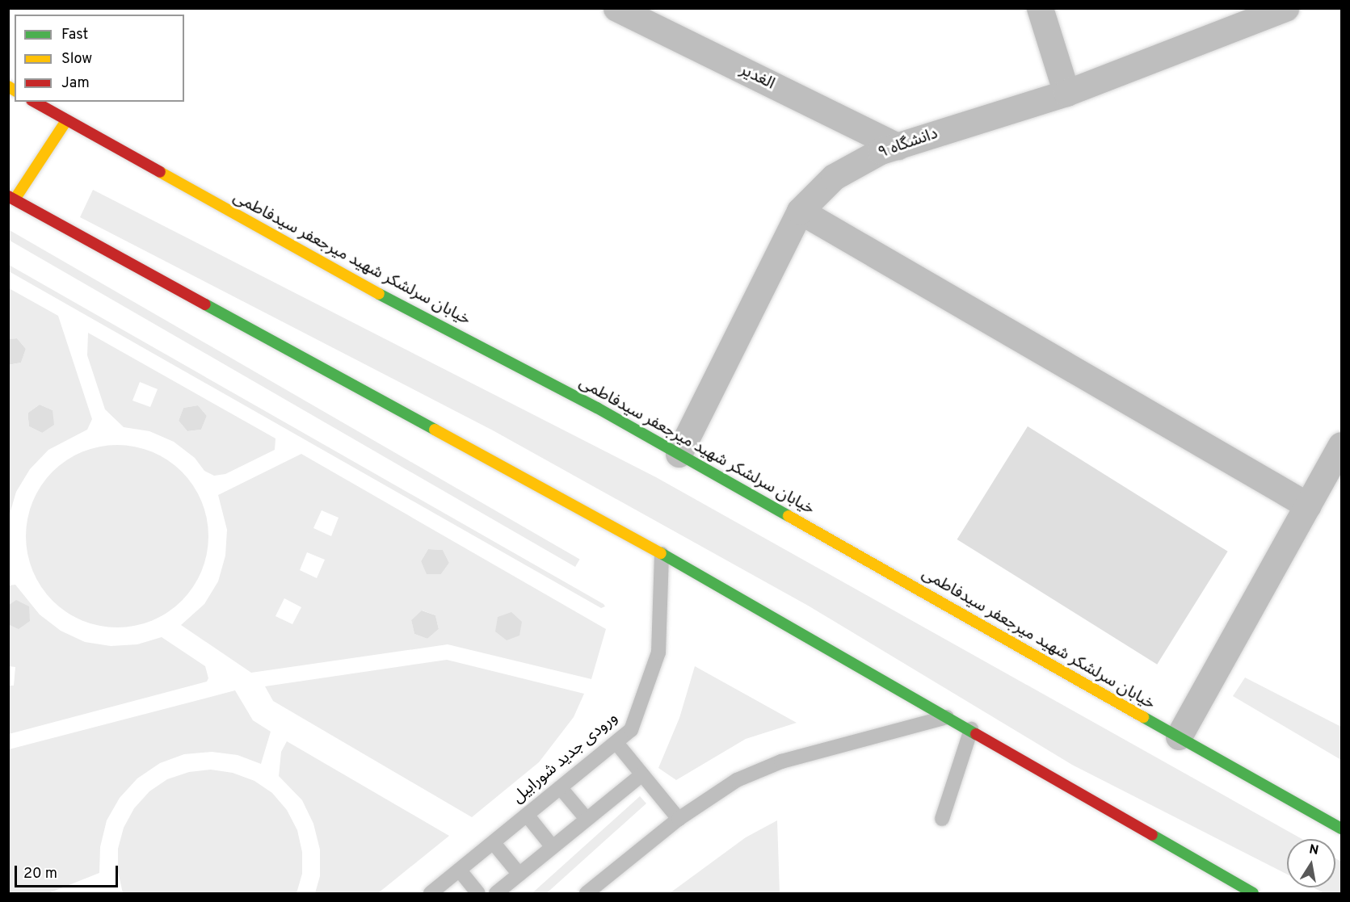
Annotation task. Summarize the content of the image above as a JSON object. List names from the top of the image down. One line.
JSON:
{"streets":{"main road":["خیابان سرلشکر شهید میرجعفر سیدفاطمی"],"street":["الغدیر","دانشگاه ۹"],"lane":["ورودی جدید شورابیل"]},"crossings":[["الغدیر","دانشگاه ۹"],["دانشگاه ۹","خیابان سرلشکر شهید میرجعفر سیدفاطمی"]],"legend":["Fast","Slow","Jam"],"scale_bar":"20 m","north":"top"}
